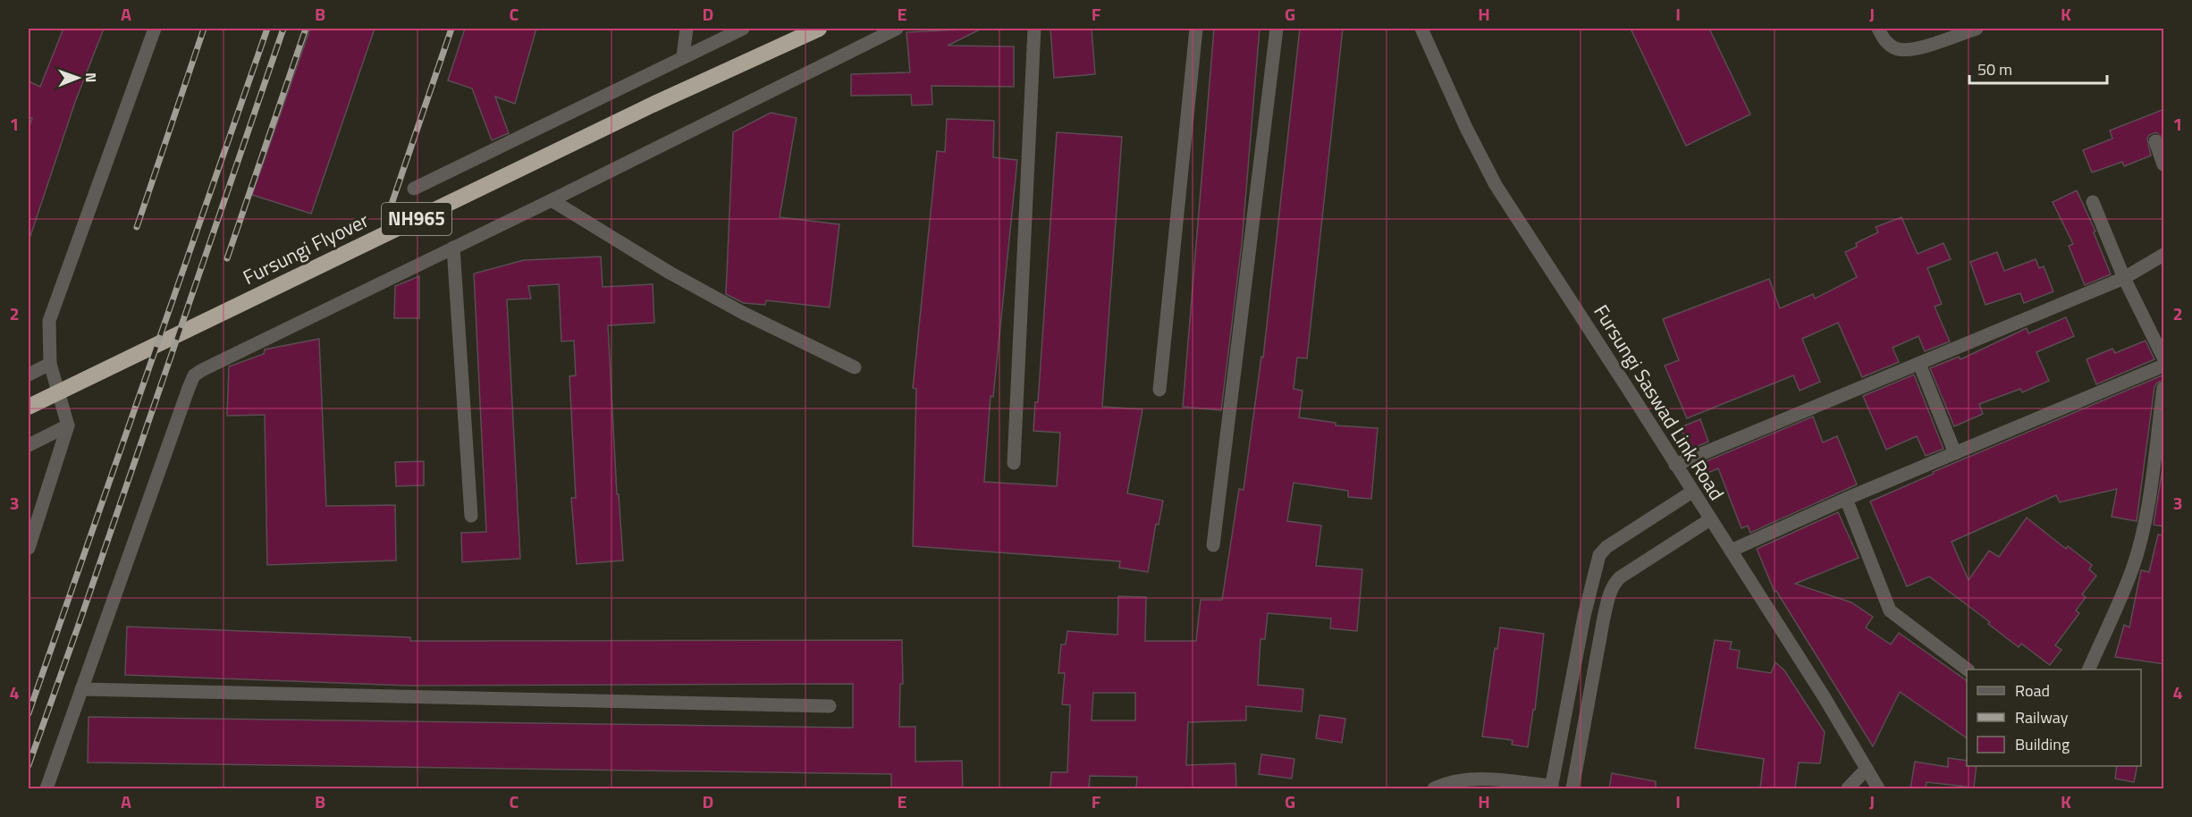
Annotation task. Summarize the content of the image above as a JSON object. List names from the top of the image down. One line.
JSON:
{"streets":{"highway":["NH965","Fursungi Flyover"],"street":["Fursungi Saswad Link Road"]},"legend":["Road","Railway","Building"],"scale_bar":"50 m","north":"right","grid":{"columns":["A","B","C","D","E","F","G","H","I","J","K"],"rows":["1","2","3","4"]}}
